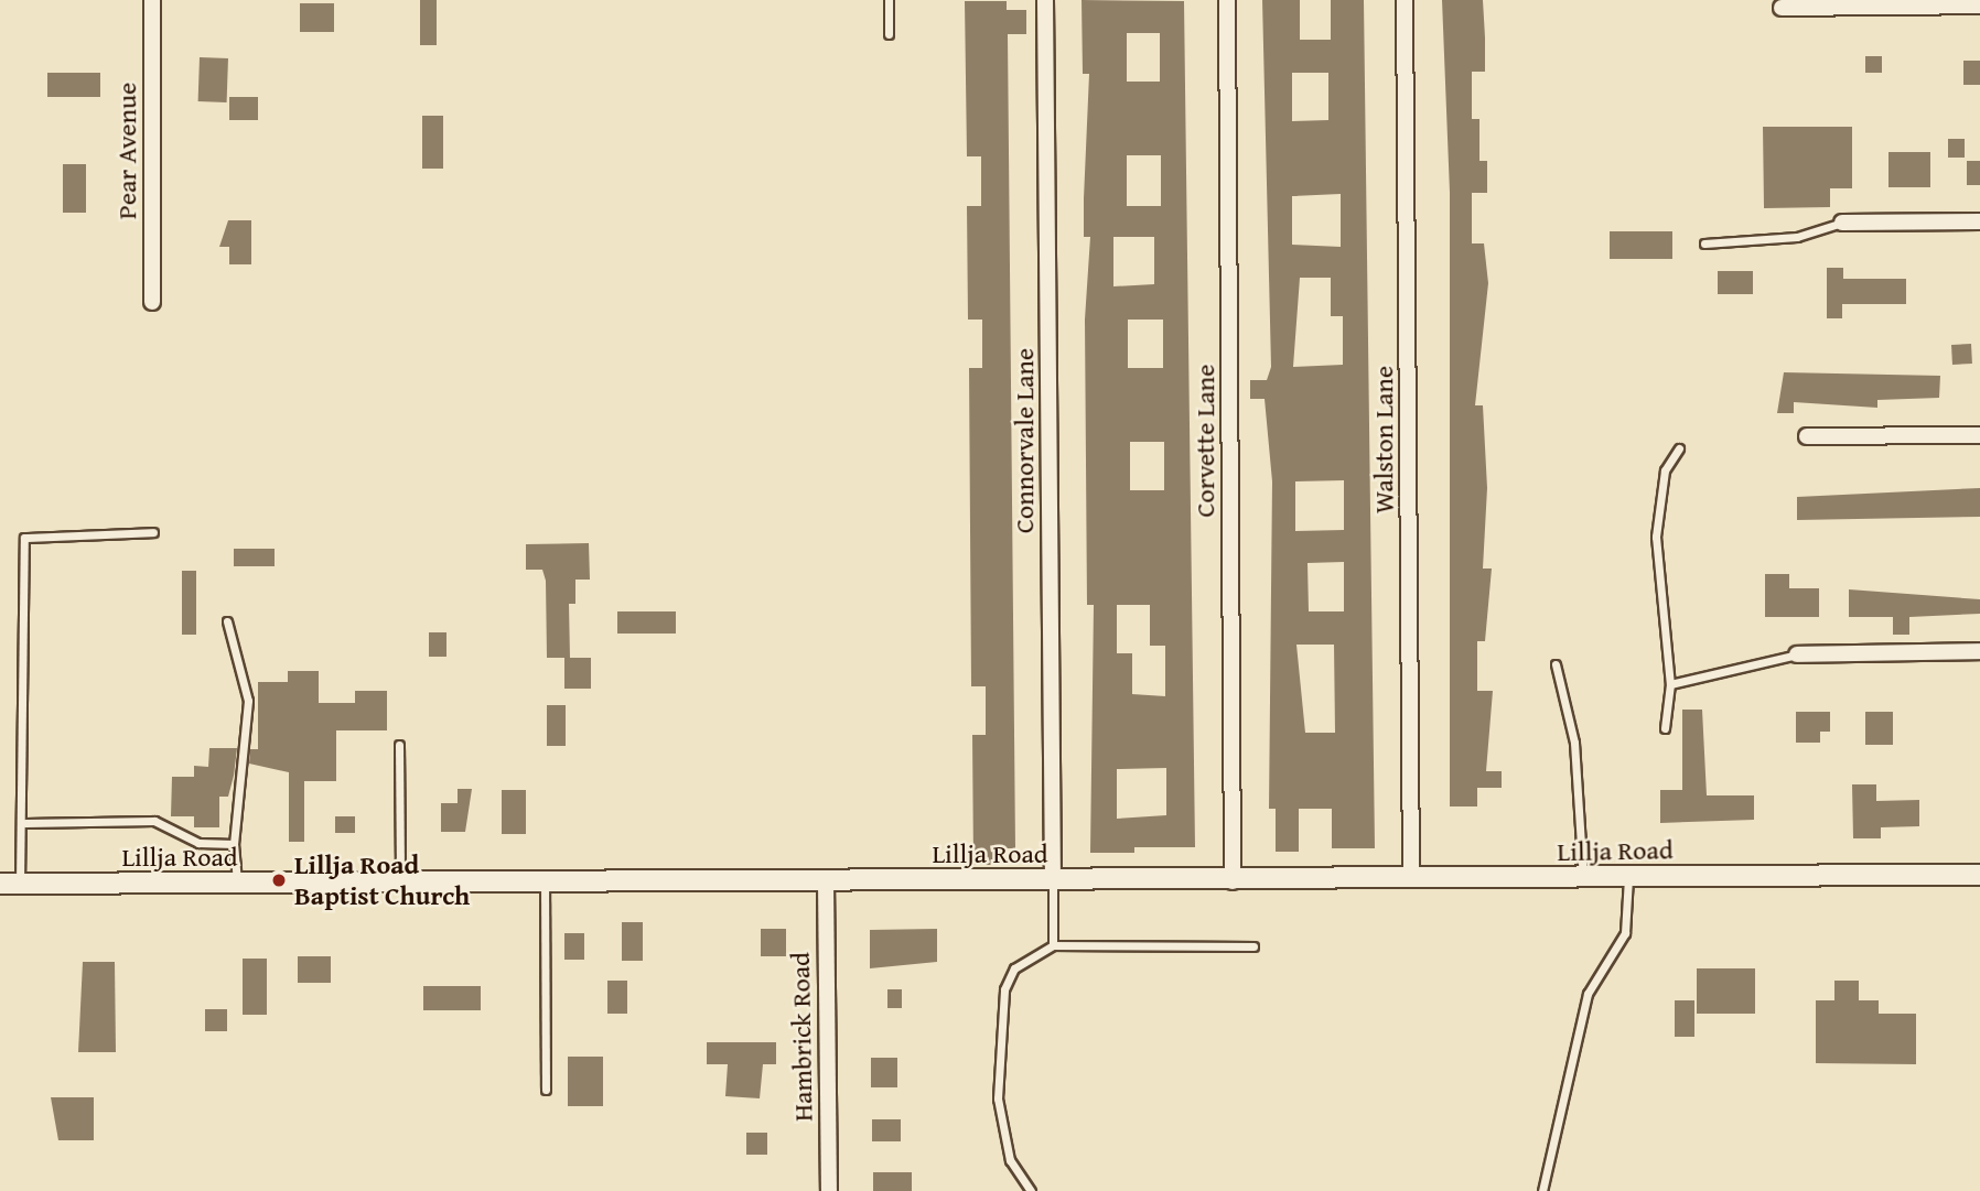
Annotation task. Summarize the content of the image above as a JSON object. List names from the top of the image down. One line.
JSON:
{"streets":{"street":["Pear Avenue","Walston Lane","Connorvale Lane","Corvette Lane","Lillja Road","Hambrick Road"]},"crossings":[["Walston Lane","Lillja Road"],["Connorvale Lane","Lillja Road"],["Corvette Lane","Lillja Road"],["Lillja Road","Hambrick Road"]],"places":["Lillja Road Baptist Church"]}
